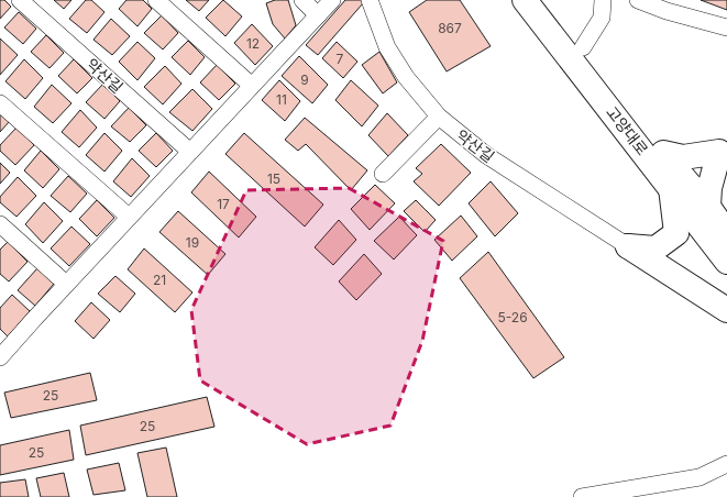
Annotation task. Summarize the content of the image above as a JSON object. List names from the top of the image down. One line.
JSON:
{"streets":{"main road":["고양대로"],"street":["약산길"]},"house_numbers":["867","12","7","9","11","15","17","19","21","5-26","25","25","25"]}
